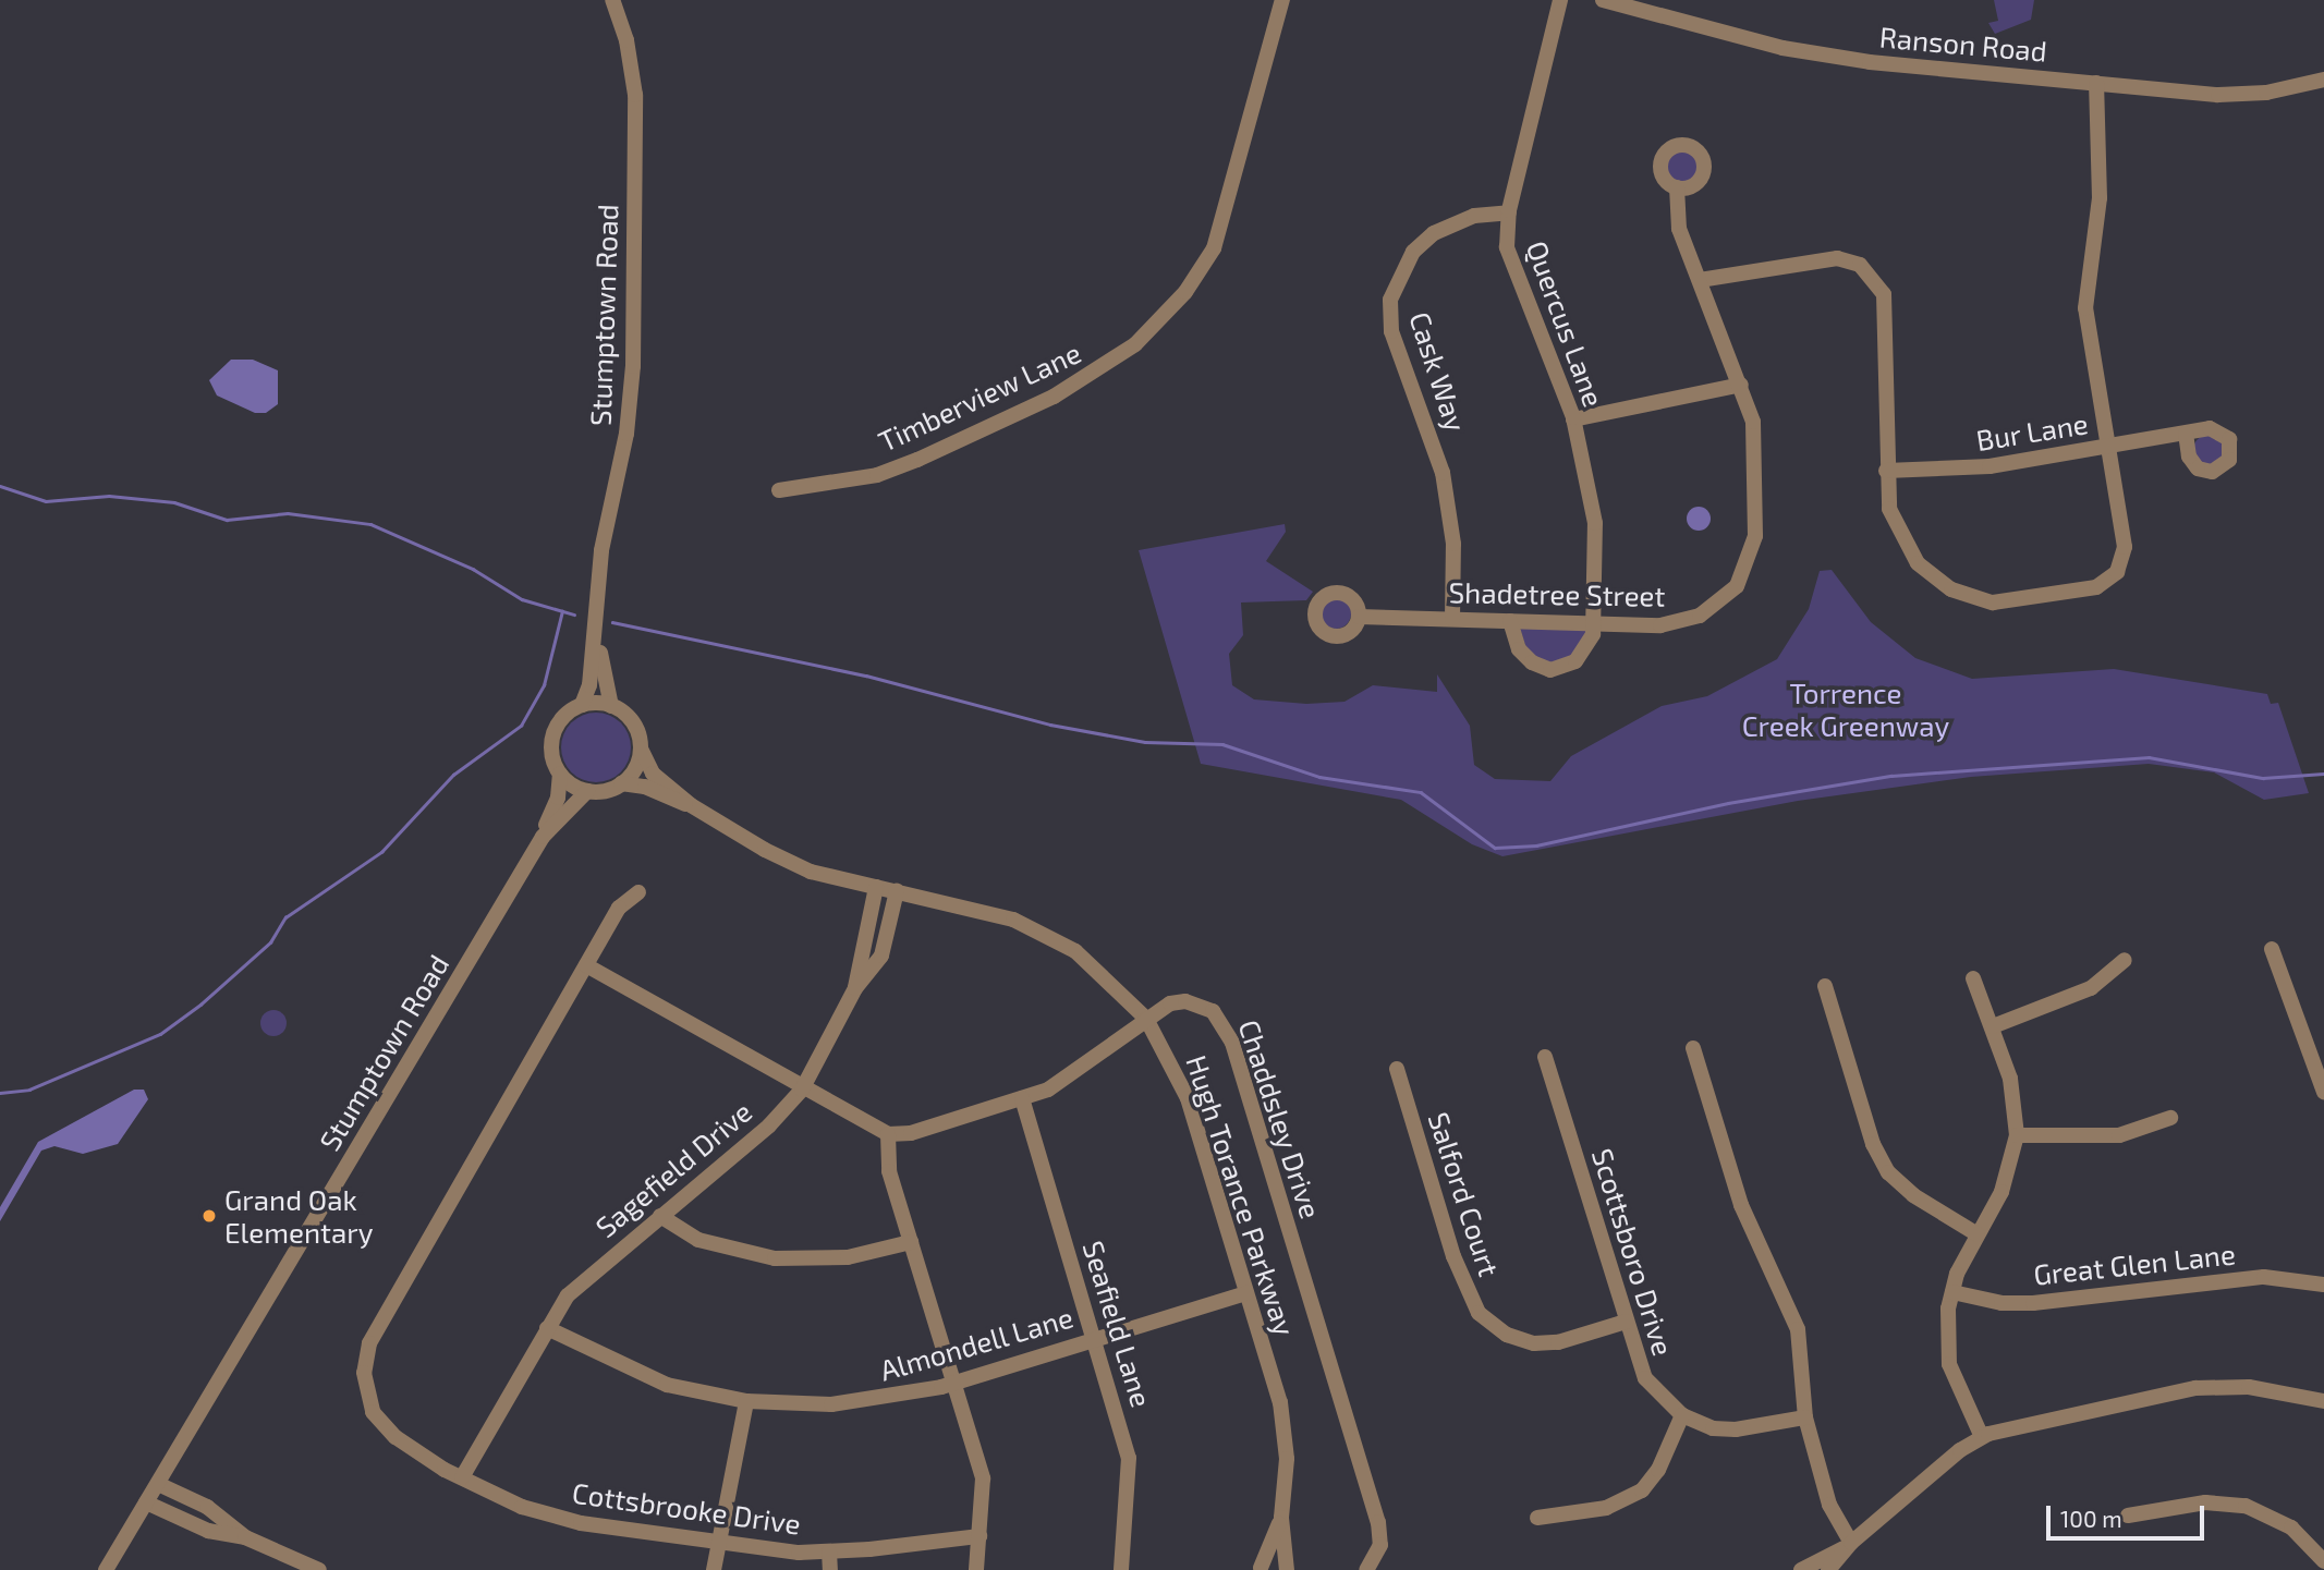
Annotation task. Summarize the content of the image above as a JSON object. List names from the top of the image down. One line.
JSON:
{"streets":{"street":["Ranson Road","Stumptown Road","Quercus Lane","Cask Way","Timberview Lane","Bur Lane","Shadetree Street","Chaddsley Drive","Sagefield Drive","Salford Court","Hugh Torance Parkway","Scottsboro Drive","Great Glen Lane","Seafield Lane","Almondell Lane","Cottsbrooke Drive"]},"crossings":[["Stumptown Road","Hugh Torance Parkway"],["Quercus Lane","Cask Way"],["Quercus Lane","Shadetree Street"],["Cask Way","Shadetree Street"],["Chaddsley Drive","Hugh Torance Parkway"],["Chaddsley Drive","Seafield Lane"],["Sagefield Drive","Hugh Torance Parkway"],["Sagefield Drive","Almondell Lane"],["Sagefield Drive","Cottsbrooke Drive"],["Salford Court","Scottsboro Drive"],["Hugh Torance Parkway","Almondell Lane"],["Seafield Lane","Almondell Lane"]],"parks":["Torrence Creek Greenway"],"places":["Grand Oak Elementary"],"scale_bar":"100 m"}
